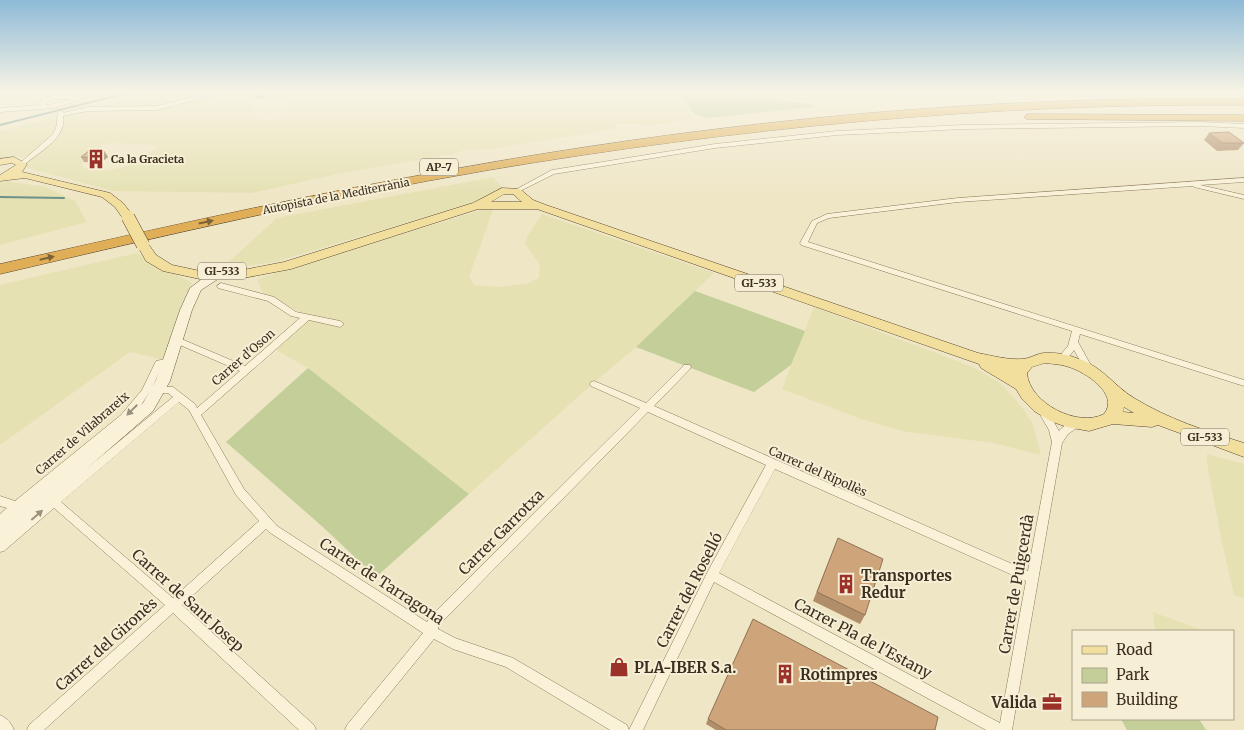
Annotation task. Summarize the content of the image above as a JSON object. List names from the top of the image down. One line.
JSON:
{"streets":{"highway":["AP-7","Autopista de la Mediterrània"],"main road":["GI-533"],"street":["Carrer d'Oson","Carrer de Vilabrareix","Carrer del Ripollès","Carrer Garrotxa","Carrer de Tarragona","Carrer de Puigcerdà","Carrer del Roselló","Carrer de Sant Josep","Carrer Pla de l'Estany","Carrer del Gironès"]},"crossings":[["Carrer d'Oson","Carrer de Tarragona"],["Carrer de Vilabrareix","Carrer de Tarragona"],["Carrer del Ripollès","Carrer Garrotxa"],["Carrer del Ripollès","Carrer de Puigcerdà"],["Carrer del Ripollès","Carrer del Roselló"],["Carrer Garrotxa","Carrer de Tarragona"],["Carrer de Tarragona","Carrer del Gironès"],["Carrer del Roselló","Carrer Pla de l'Estany"],["Carrer de Sant Josep","Carrer del Gironès"]],"places":{"building":["Ca la Gracieta","Transportes Redur","Rotimpres"],"shop":["PLA-IBER S.a."],"office":["Valida"]},"legend":["Road","Park","Building"]}
